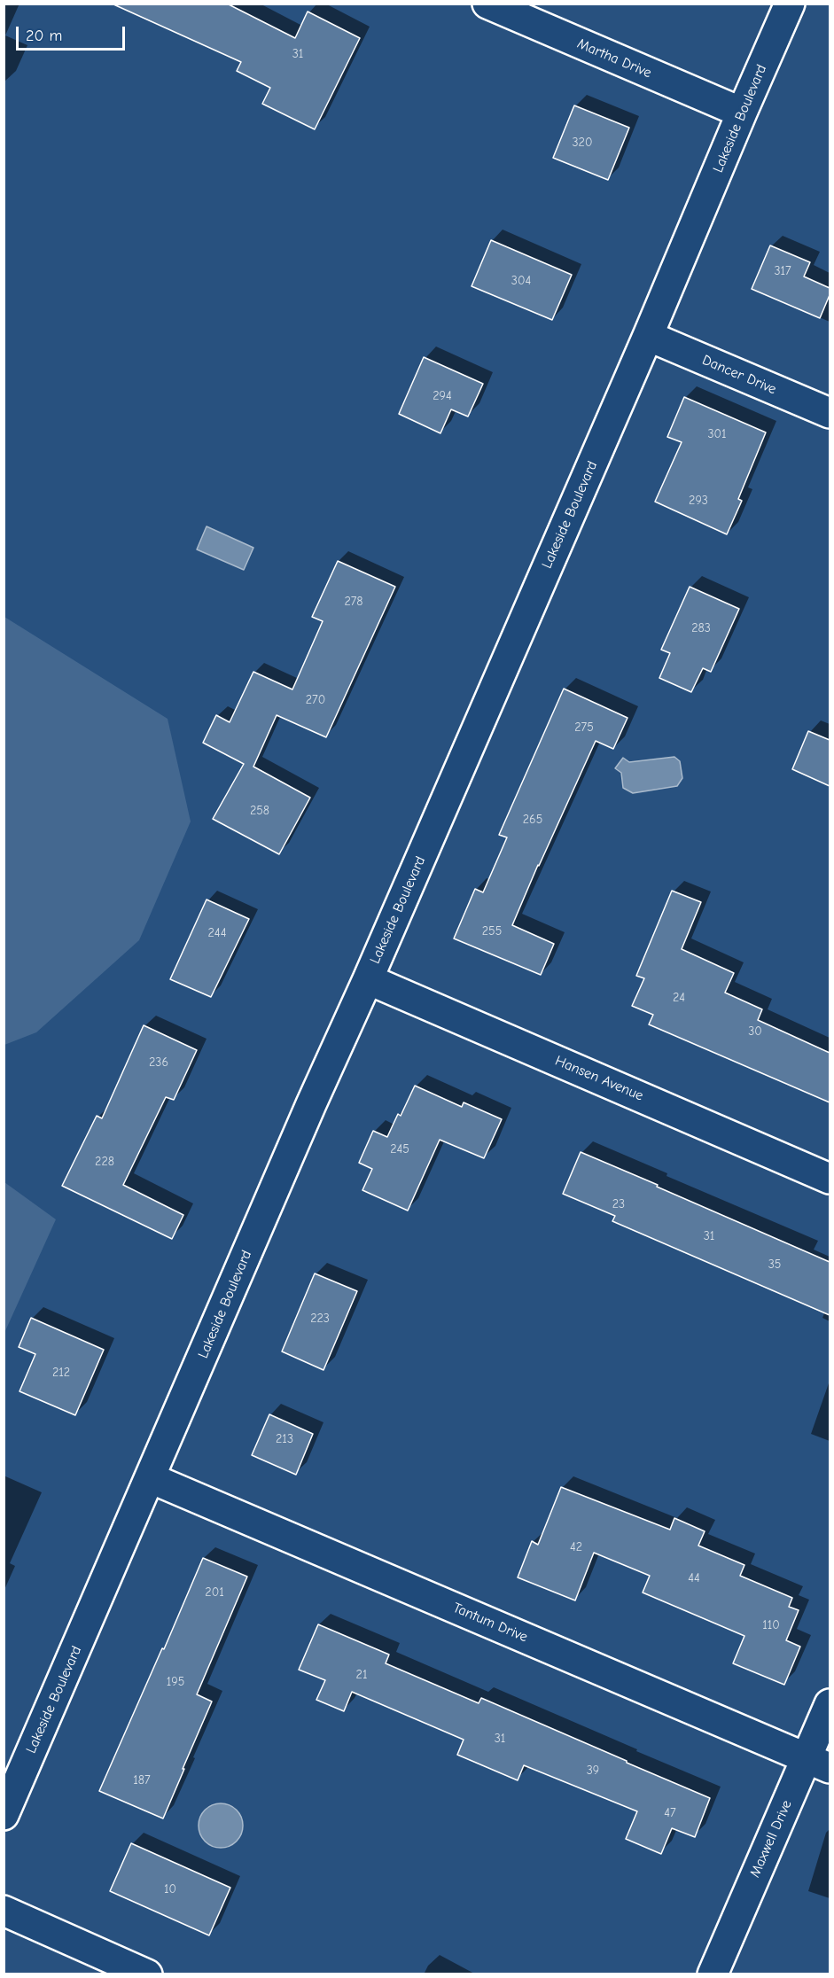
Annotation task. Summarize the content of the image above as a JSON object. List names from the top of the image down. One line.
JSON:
{"streets":{"street":["Martha Drive","Lakeside Boulevard","Dancer Drive","Hansen Avenue","Tantum Drive","Maxwell Drive"]},"crossings":[["Martha Drive","Lakeside Boulevard"],["Lakeside Boulevard","Dancer Drive"],["Lakeside Boulevard","Hansen Avenue"],["Lakeside Boulevard","Tantum Drive"],["Tantum Drive","Maxwell Drive"]],"house_numbers":["31","320","317","304","294","301","293","278","283","270","275","258","265","255","244","24","30","236","245","228","23","31","35","223","212","213","42","44","201","110","21","195","31","39","187","47","10"],"scale_bar":"20 m"}
